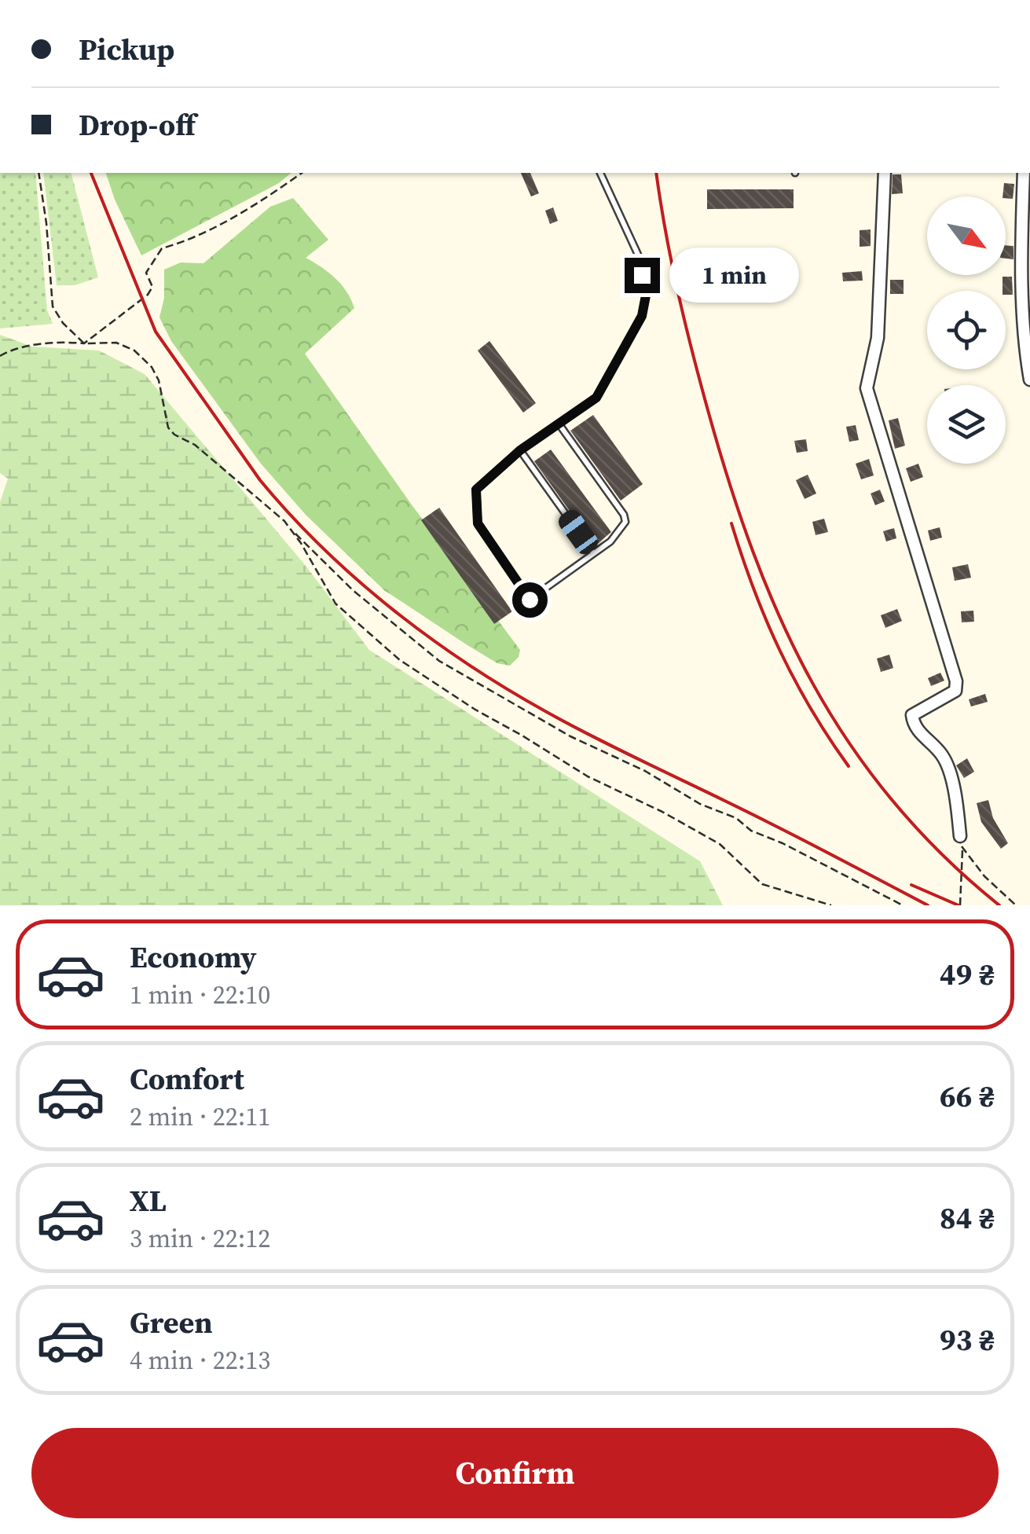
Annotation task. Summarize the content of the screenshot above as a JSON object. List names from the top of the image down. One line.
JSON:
{"north":"bottom right","page":{"banner":["Pickup","Drop-off"],"bubble":"1 min","list":[{"name":"Economy","note":"1 min · 22:10","value":"49 ₴"},{"name":"Comfort","note":"2 min · 22:11","value":"66 ₴"},{"name":"XL","note":"3 min · 22:12","value":"84 ₴"},{"name":"Green","note":"4 min · 22:13","value":"93 ₴"}],"buttons":"Confirm"}}
